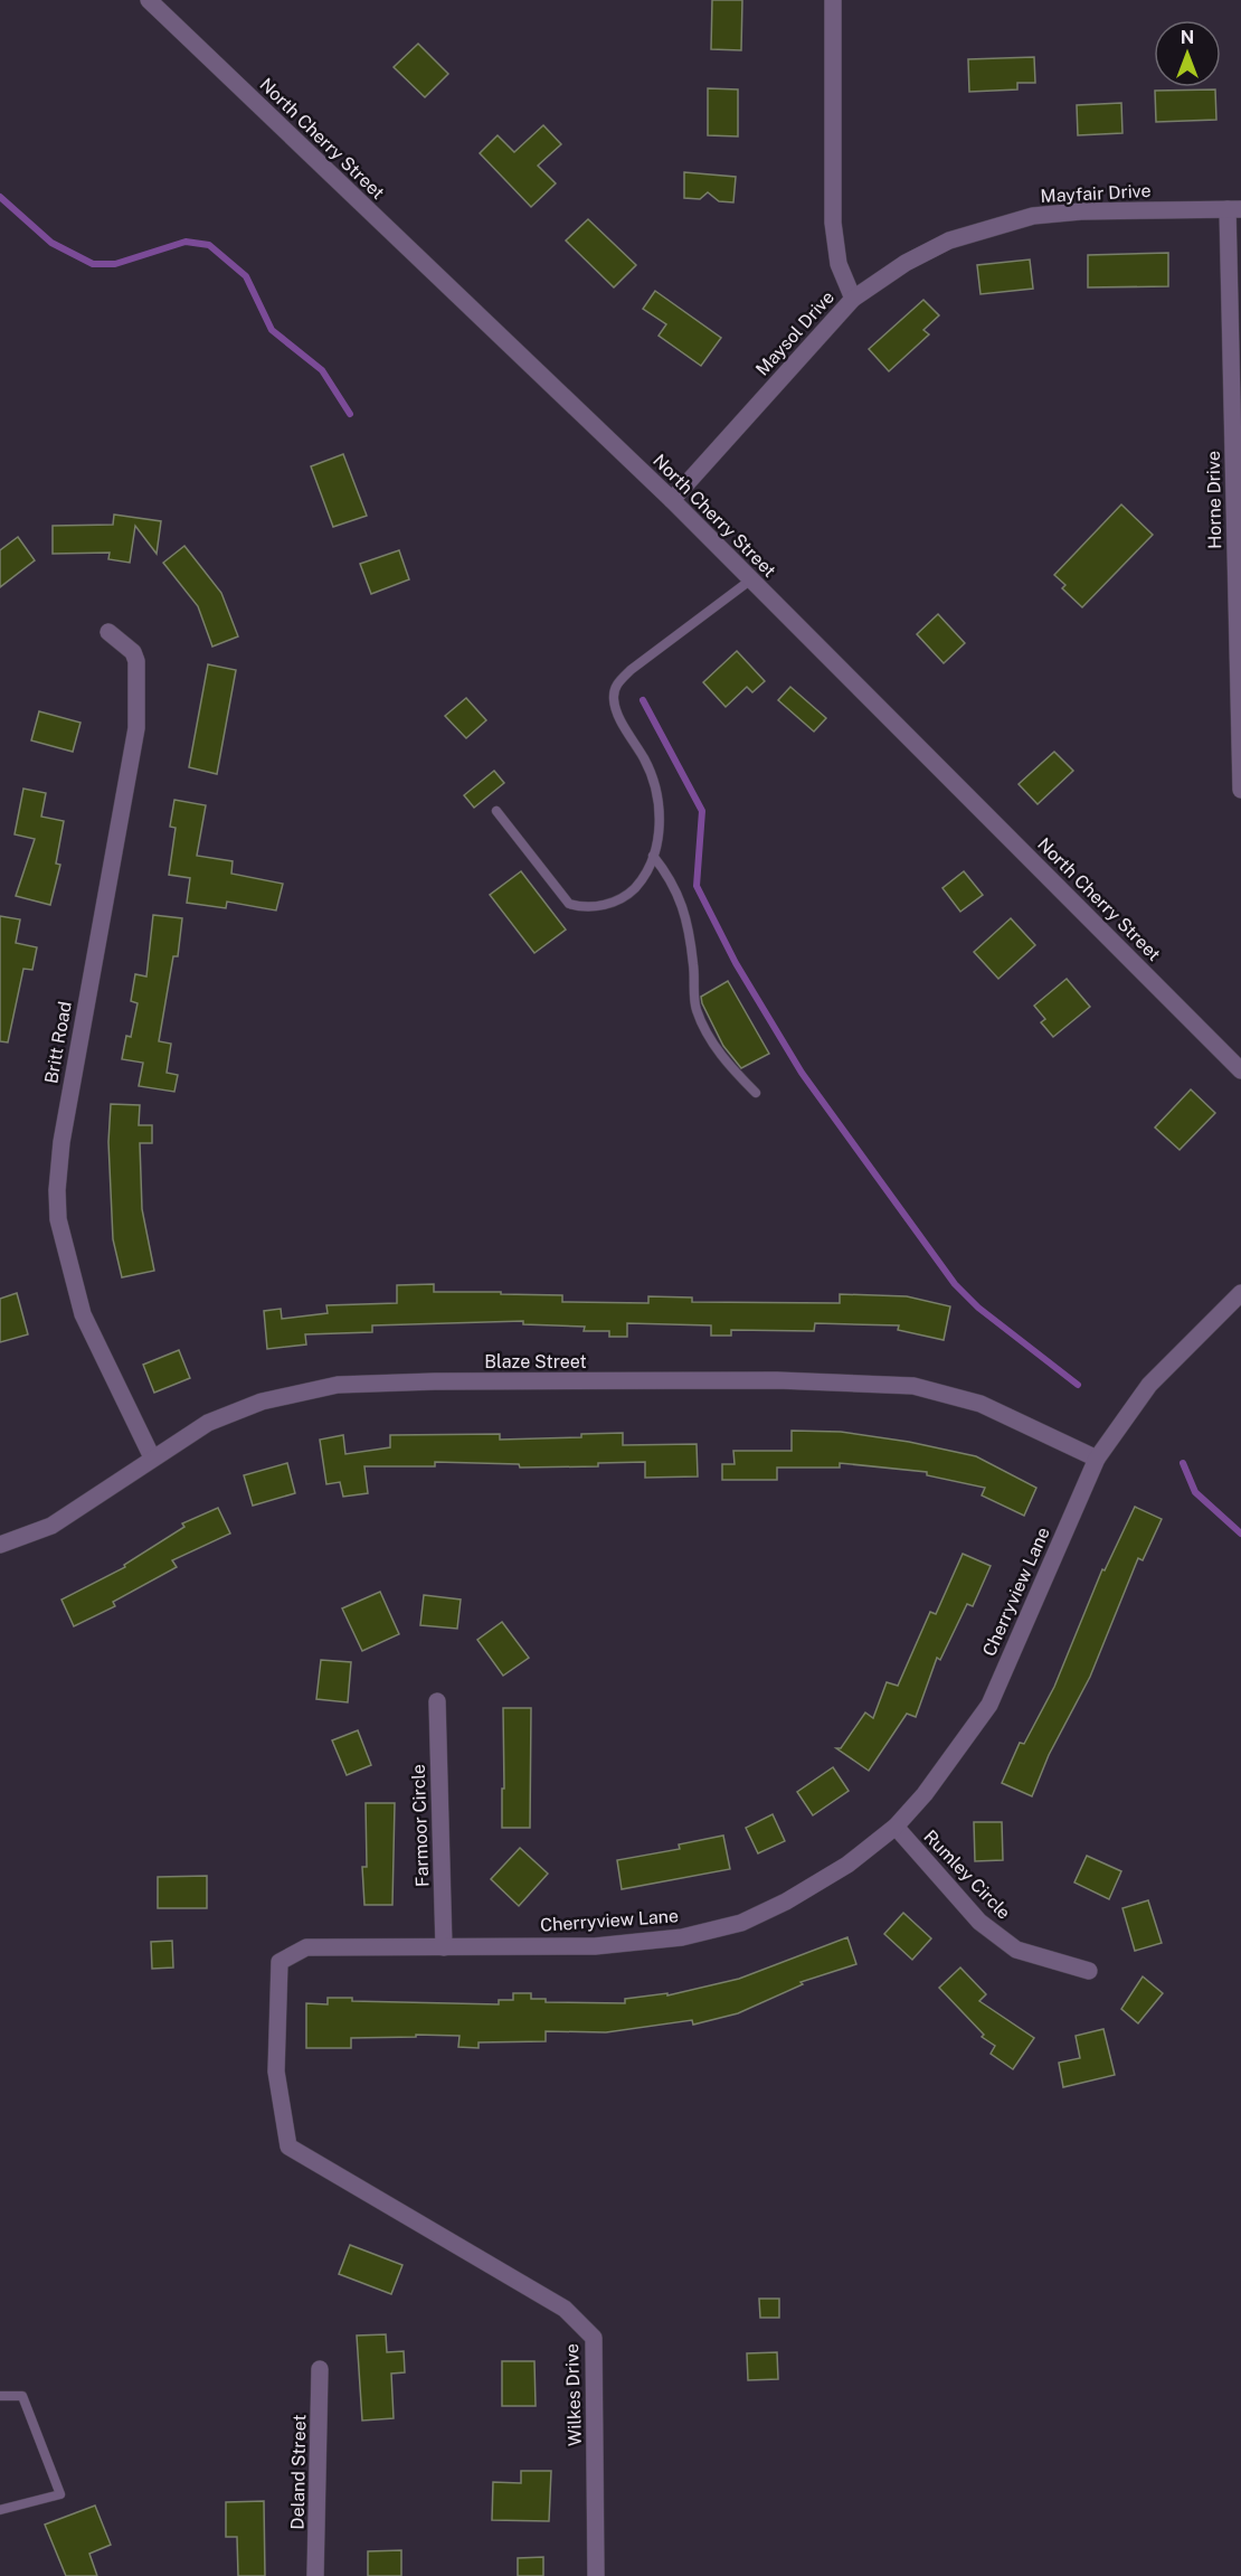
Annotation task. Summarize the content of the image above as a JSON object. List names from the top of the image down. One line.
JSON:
{"streets":{"street":["North Cherry Street","Mayfair Drive","Maysol Drive","Horne Drive","Britt Road","Blaze Street","Cherryview Lane","Farmoor Circle","Rumley Circle","Wilkes Drive","Deland Street"]},"crossings":[["North Cherry Street","Maysol Drive"],["Mayfair Drive","Maysol Drive"],["Mayfair Drive","Horne Drive"],["Britt Road","Blaze Street"],["Blaze Street","Cherryview Lane"],["Cherryview Lane","Farmoor Circle"],["Cherryview Lane","Rumley Circle"],["Cherryview Lane","Wilkes Drive"]],"north":"top"}
